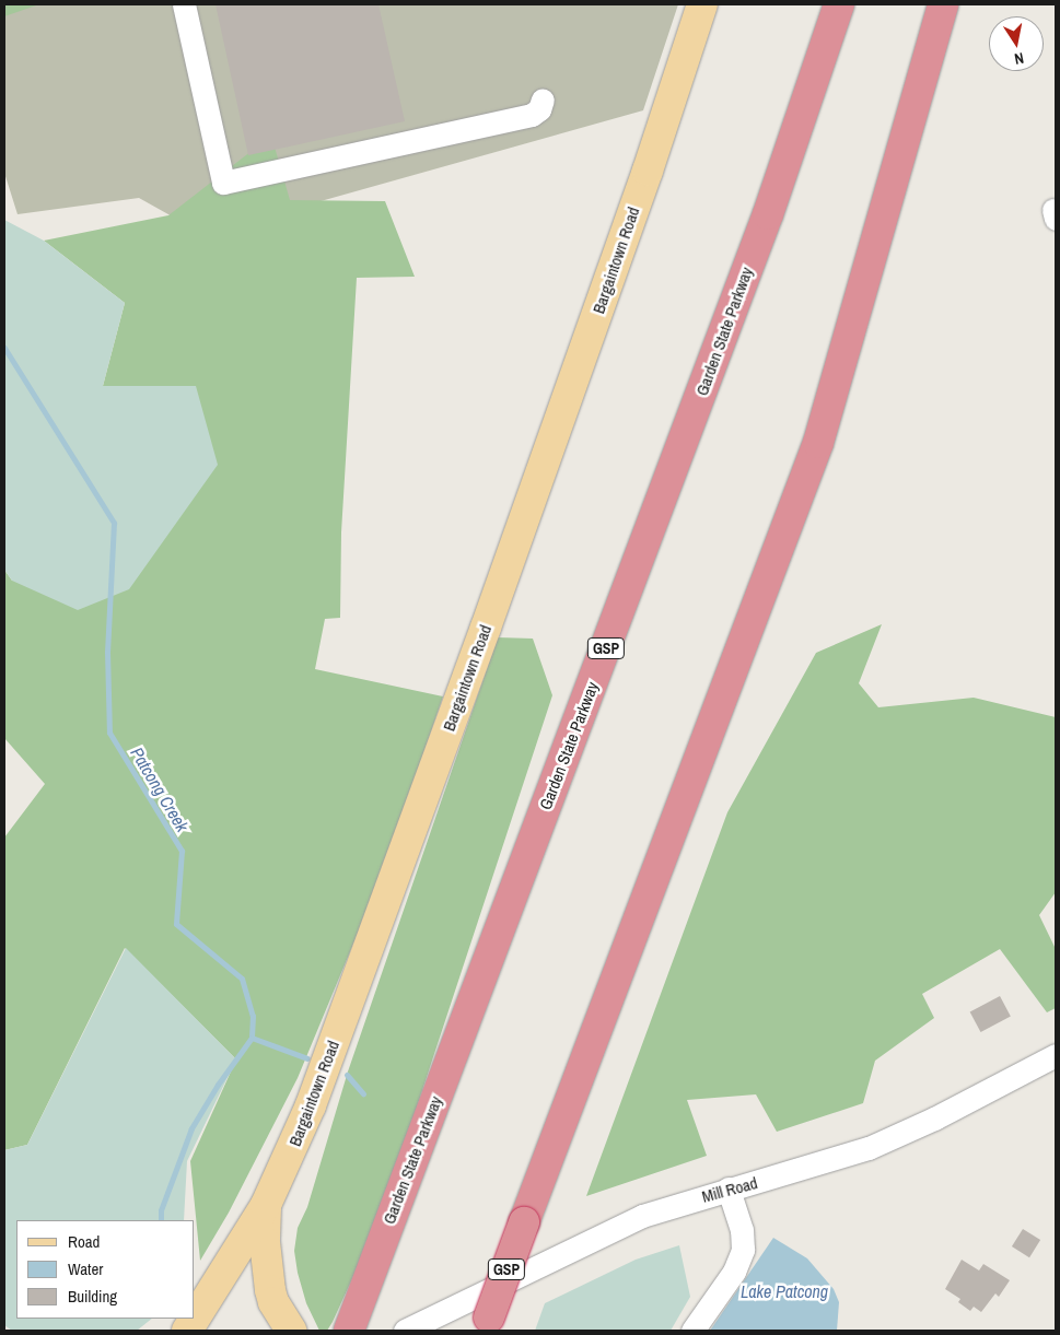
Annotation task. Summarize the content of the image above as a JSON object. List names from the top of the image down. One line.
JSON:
{"streets":{"highway":["Garden State Parkway","GSP"],"main road":["Bargaintown Road"],"street":["Mill Road"]},"water":["Patcong Creek","Lake Patcong"],"legend":["Road","Water","Building"],"north":"bottom"}
